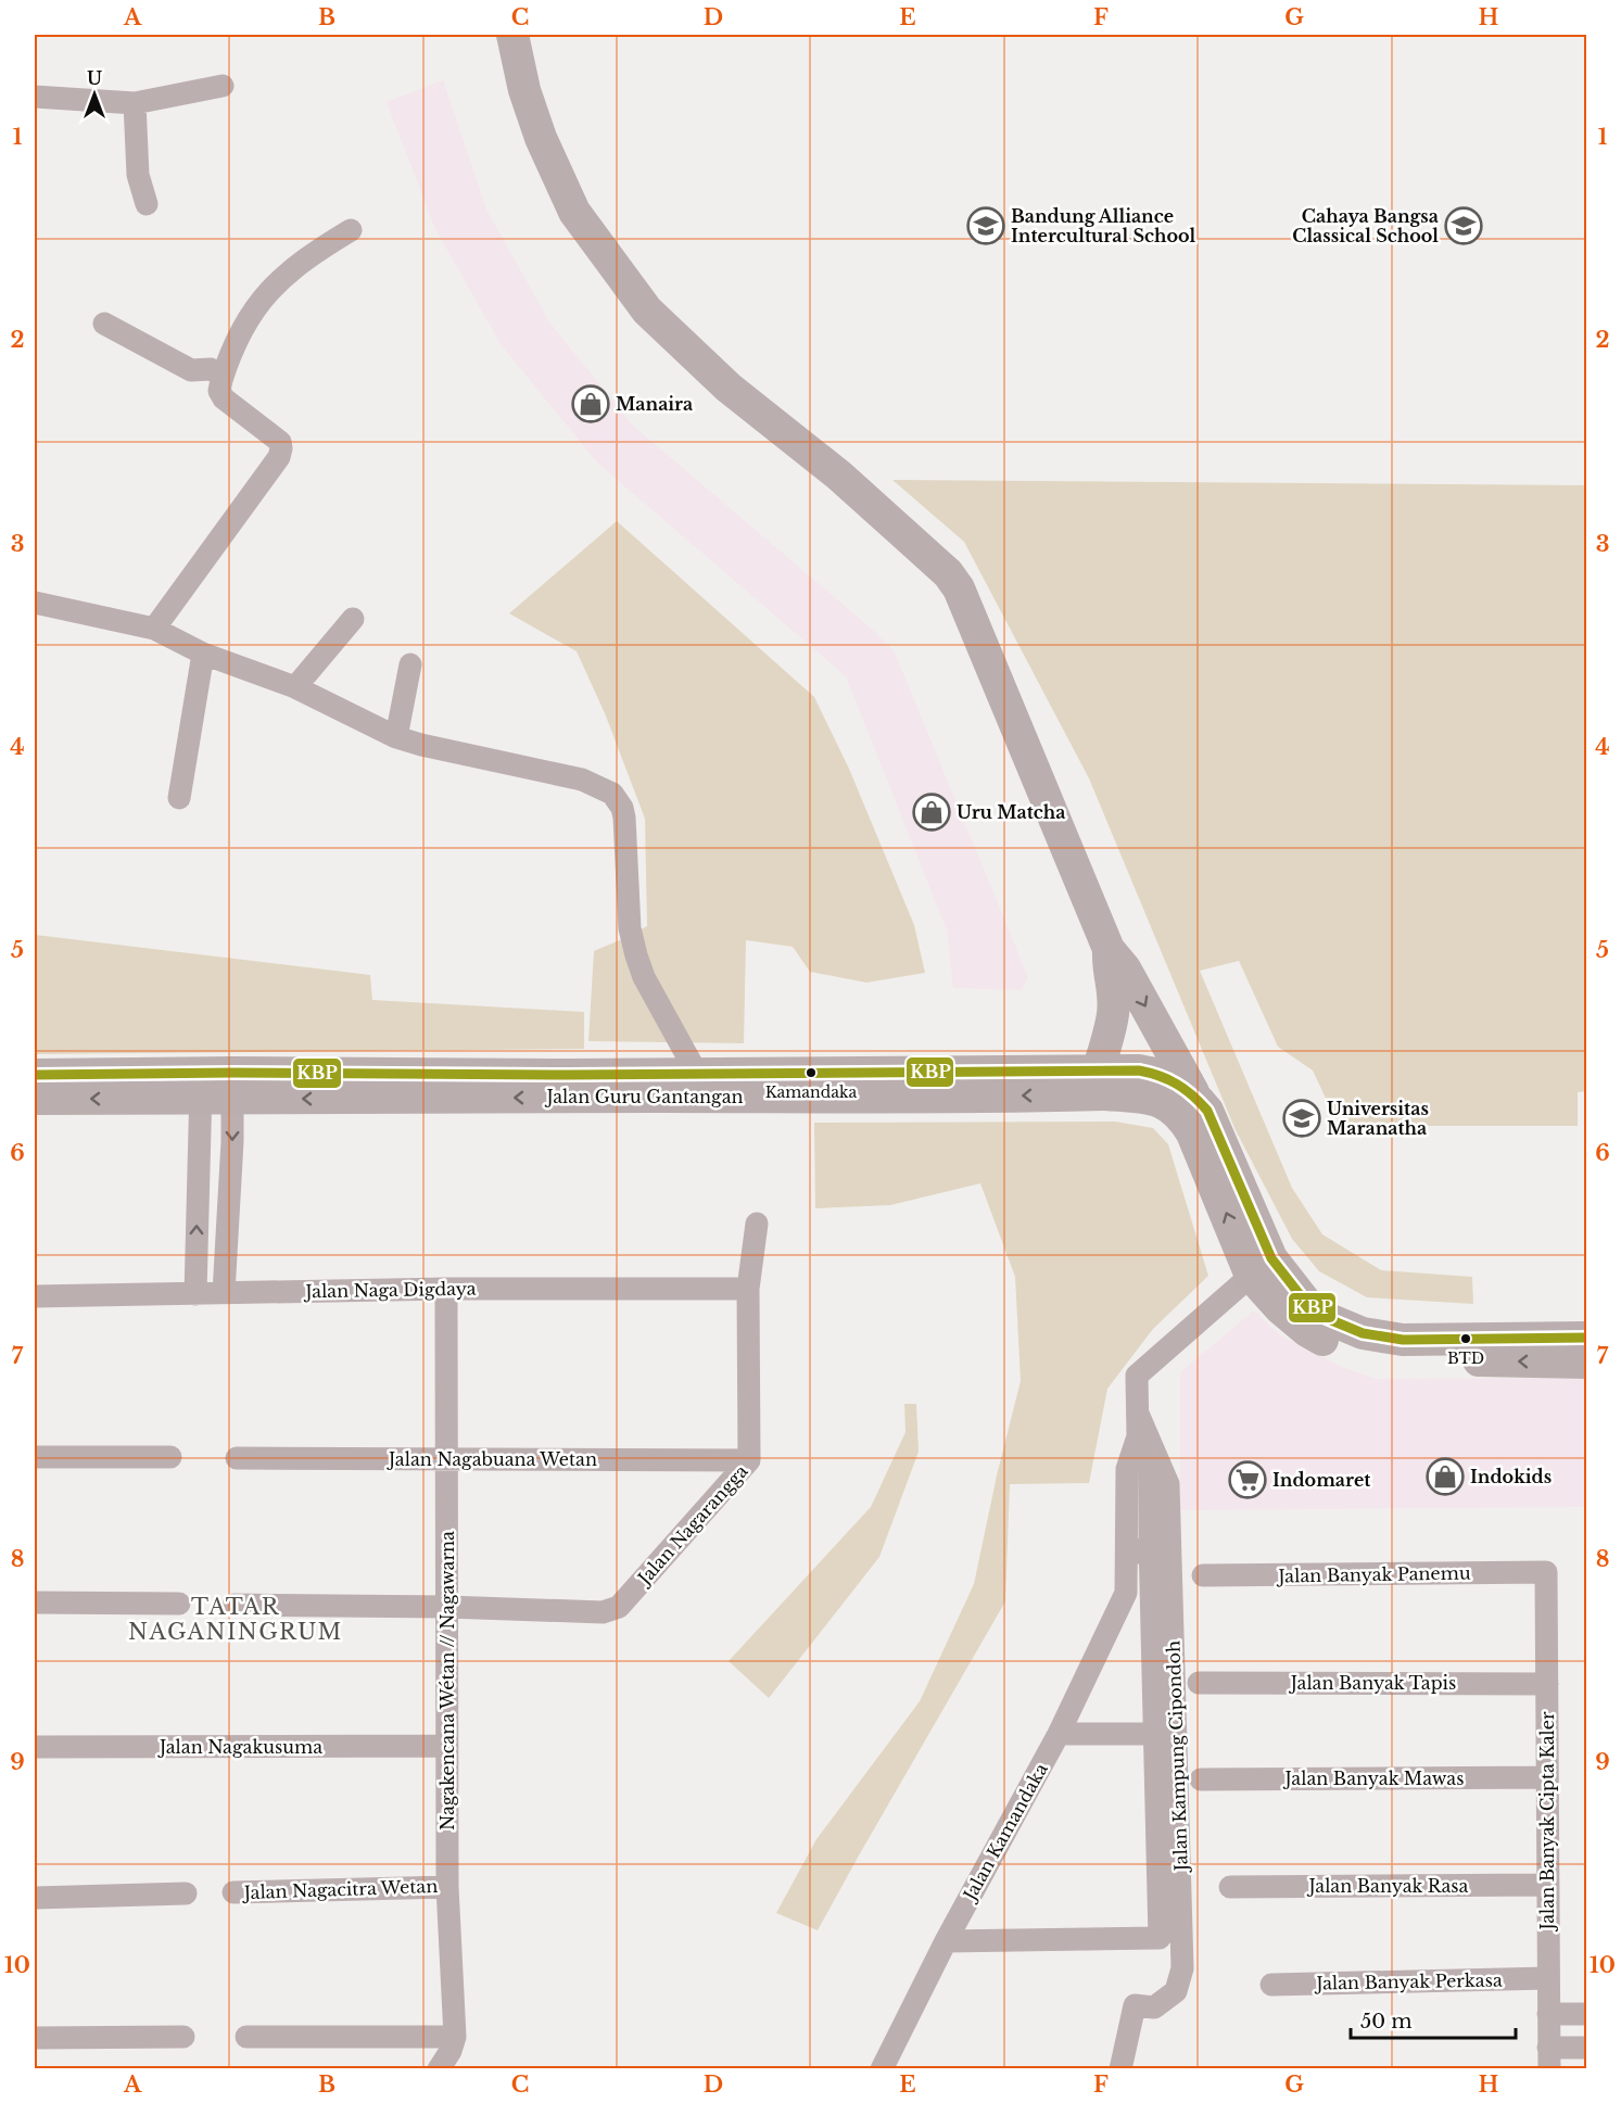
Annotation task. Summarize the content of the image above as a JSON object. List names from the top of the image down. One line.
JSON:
{"streets":{"street":["Jalan Guru Gantangan","Jalan Naga Digdaya","Jalan Nagabuana Wetan","Jalan Nagarangga","Jalan Banyak Panemu","Nagakencana Wétan // Nagawarna","Jalan Banyak Tapis","Jalan Nagakusuma","Jalan Kampung Cipondoh","Jalan Banyak Mawas","Jalan Banyak Cipta Kaler","Jalan Kamandaka","Jalan Banyak Rasa","Jalan Nagacitra Wetan","Jalan Banyak Perkasa"]},"crossings":[["Jalan Guru Gantangan","Jalan Kamandaka"],["Jalan Naga Digdaya","Jalan Nagarangga"],["Jalan Naga Digdaya","Nagakencana Wétan // Nagawarna"],["Jalan Nagabuana Wetan","Jalan Nagarangga"],["Jalan Nagabuana Wetan","Nagakencana Wétan // Nagawarna"],["Jalan Nagarangga","Nagakencana Wétan // Nagawarna"],["Jalan Banyak Panemu","Jalan Banyak Cipta Kaler"],["Nagakencana Wétan // Nagawarna","Jalan Nagakusuma"],["Nagakencana Wétan // Nagawarna","Jalan Nagacitra Wetan"],["Jalan Banyak Tapis","Jalan Banyak Cipta Kaler"],["Jalan Kampung Cipondoh","Jalan Kamandaka"],["Jalan Banyak Mawas","Jalan Banyak Cipta Kaler"],["Jalan Banyak Cipta Kaler","Jalan Banyak Rasa"],["Jalan Banyak Cipta Kaler","Jalan Banyak Perkasa"]],"districts":["TATAR NAGANINGRUM"],"places":{"school or university":["Bandung Alliance Intercultural School","Cahaya Bangsa Classical School","Universitas Maranatha"],"shop":["Manaira","Uru Matcha","Indokids"],"other":["Kamandaka","BTD"],"supermarket":["Indomaret"]},"lines":["transit line KBP"],"scale_bar":"50 m","north":"top","grid":{"columns":["A","B","C","D","E","F","G","H"],"rows":["1","2","3","4","5","6","7","8","9","10"]}}
